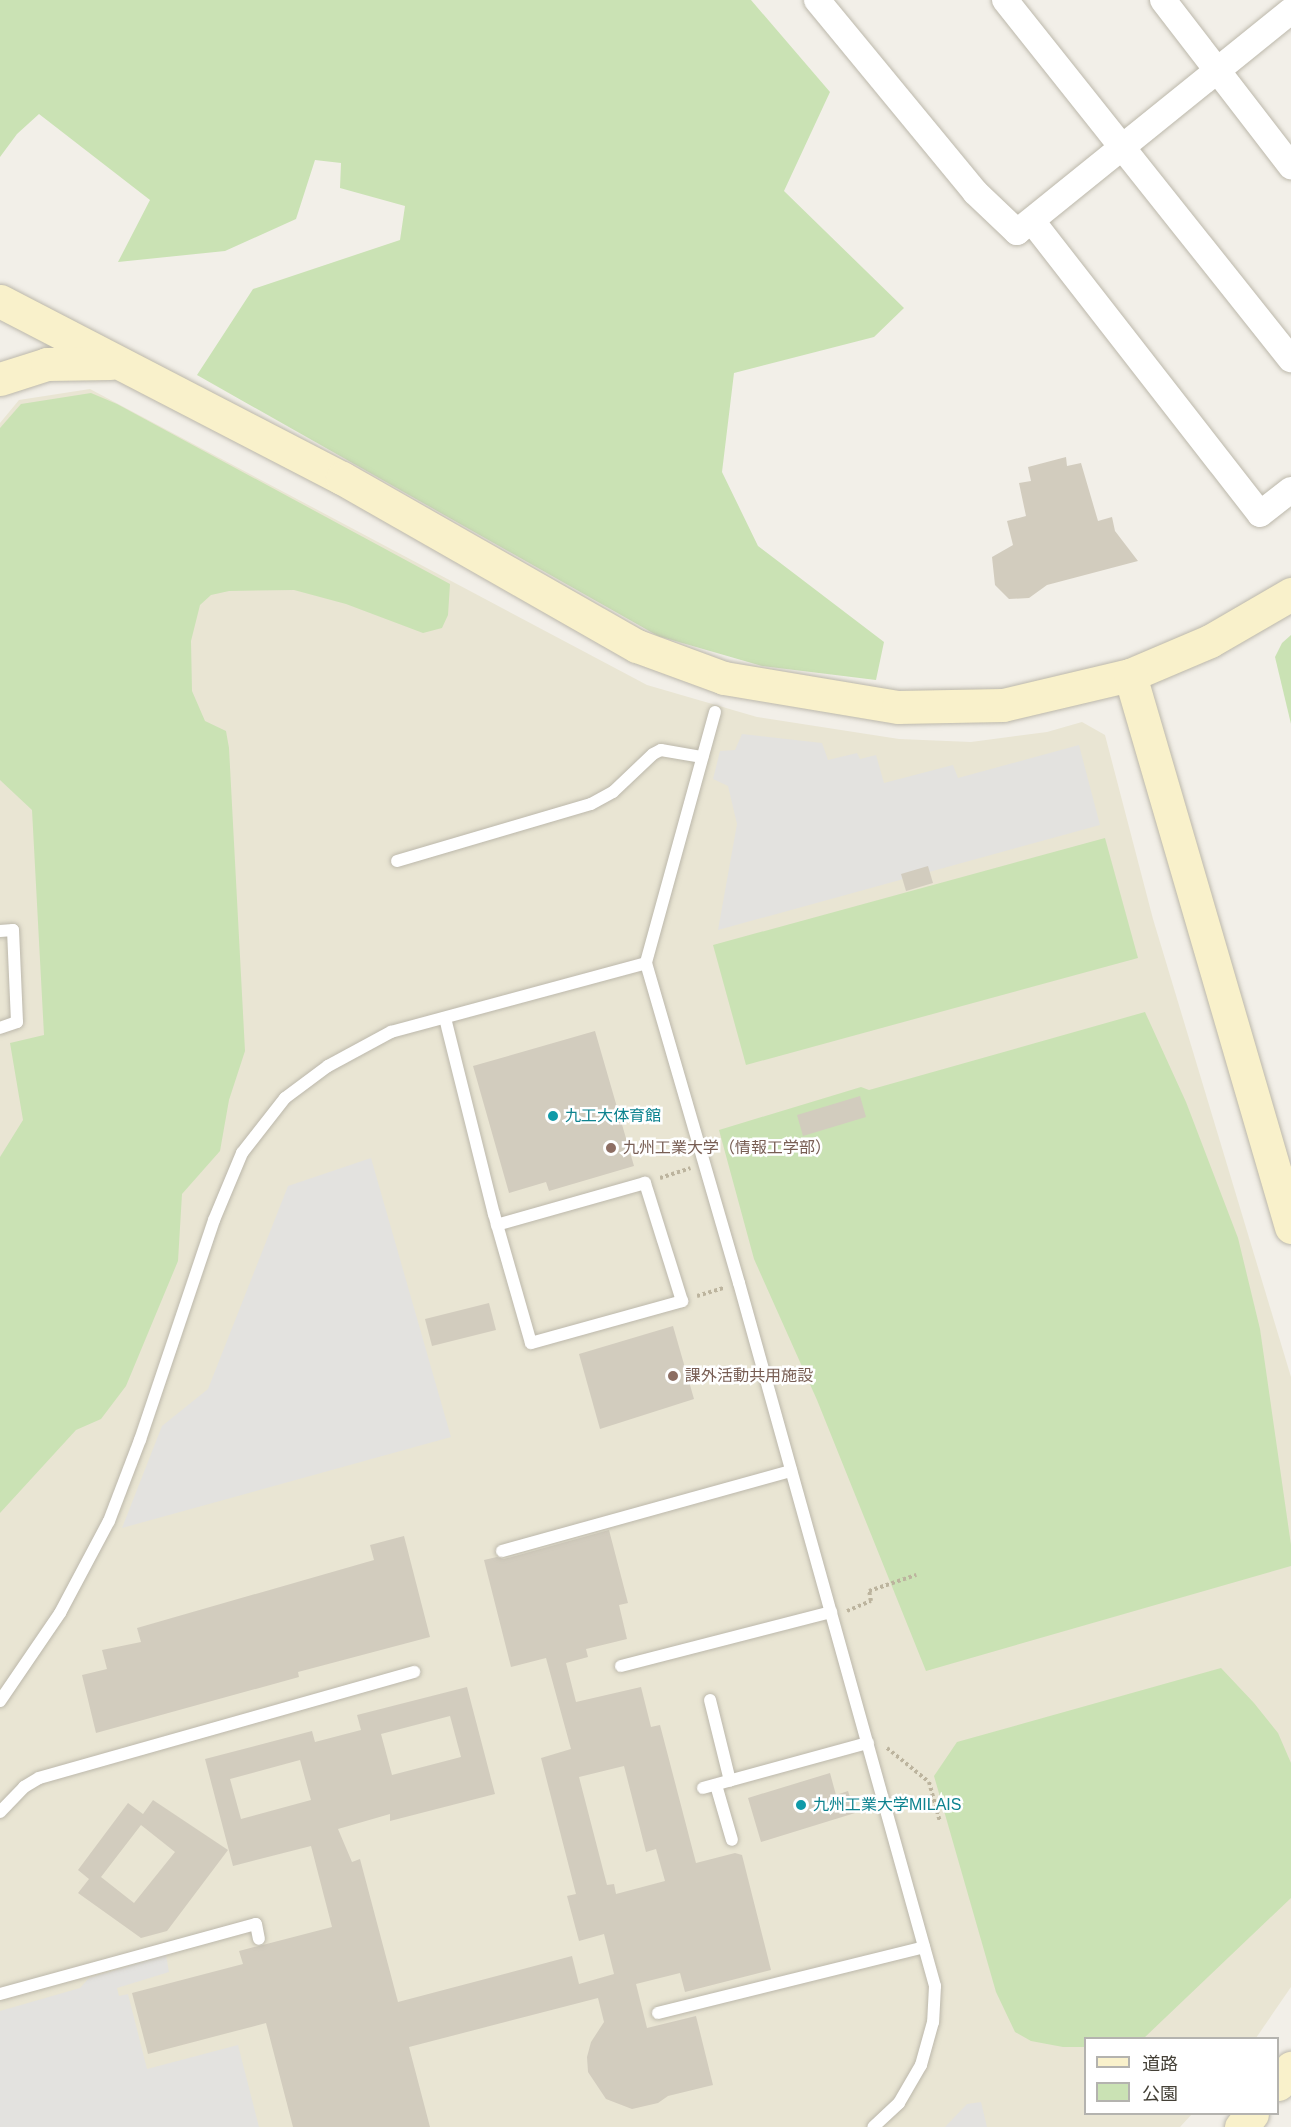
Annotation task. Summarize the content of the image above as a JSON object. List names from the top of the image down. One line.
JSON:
{"places":["九工大体育館","九州工業大学（情報工学部）","課外活動共用施設","九州工業大学MILAIS"],"legend":["道路","公園"]}
